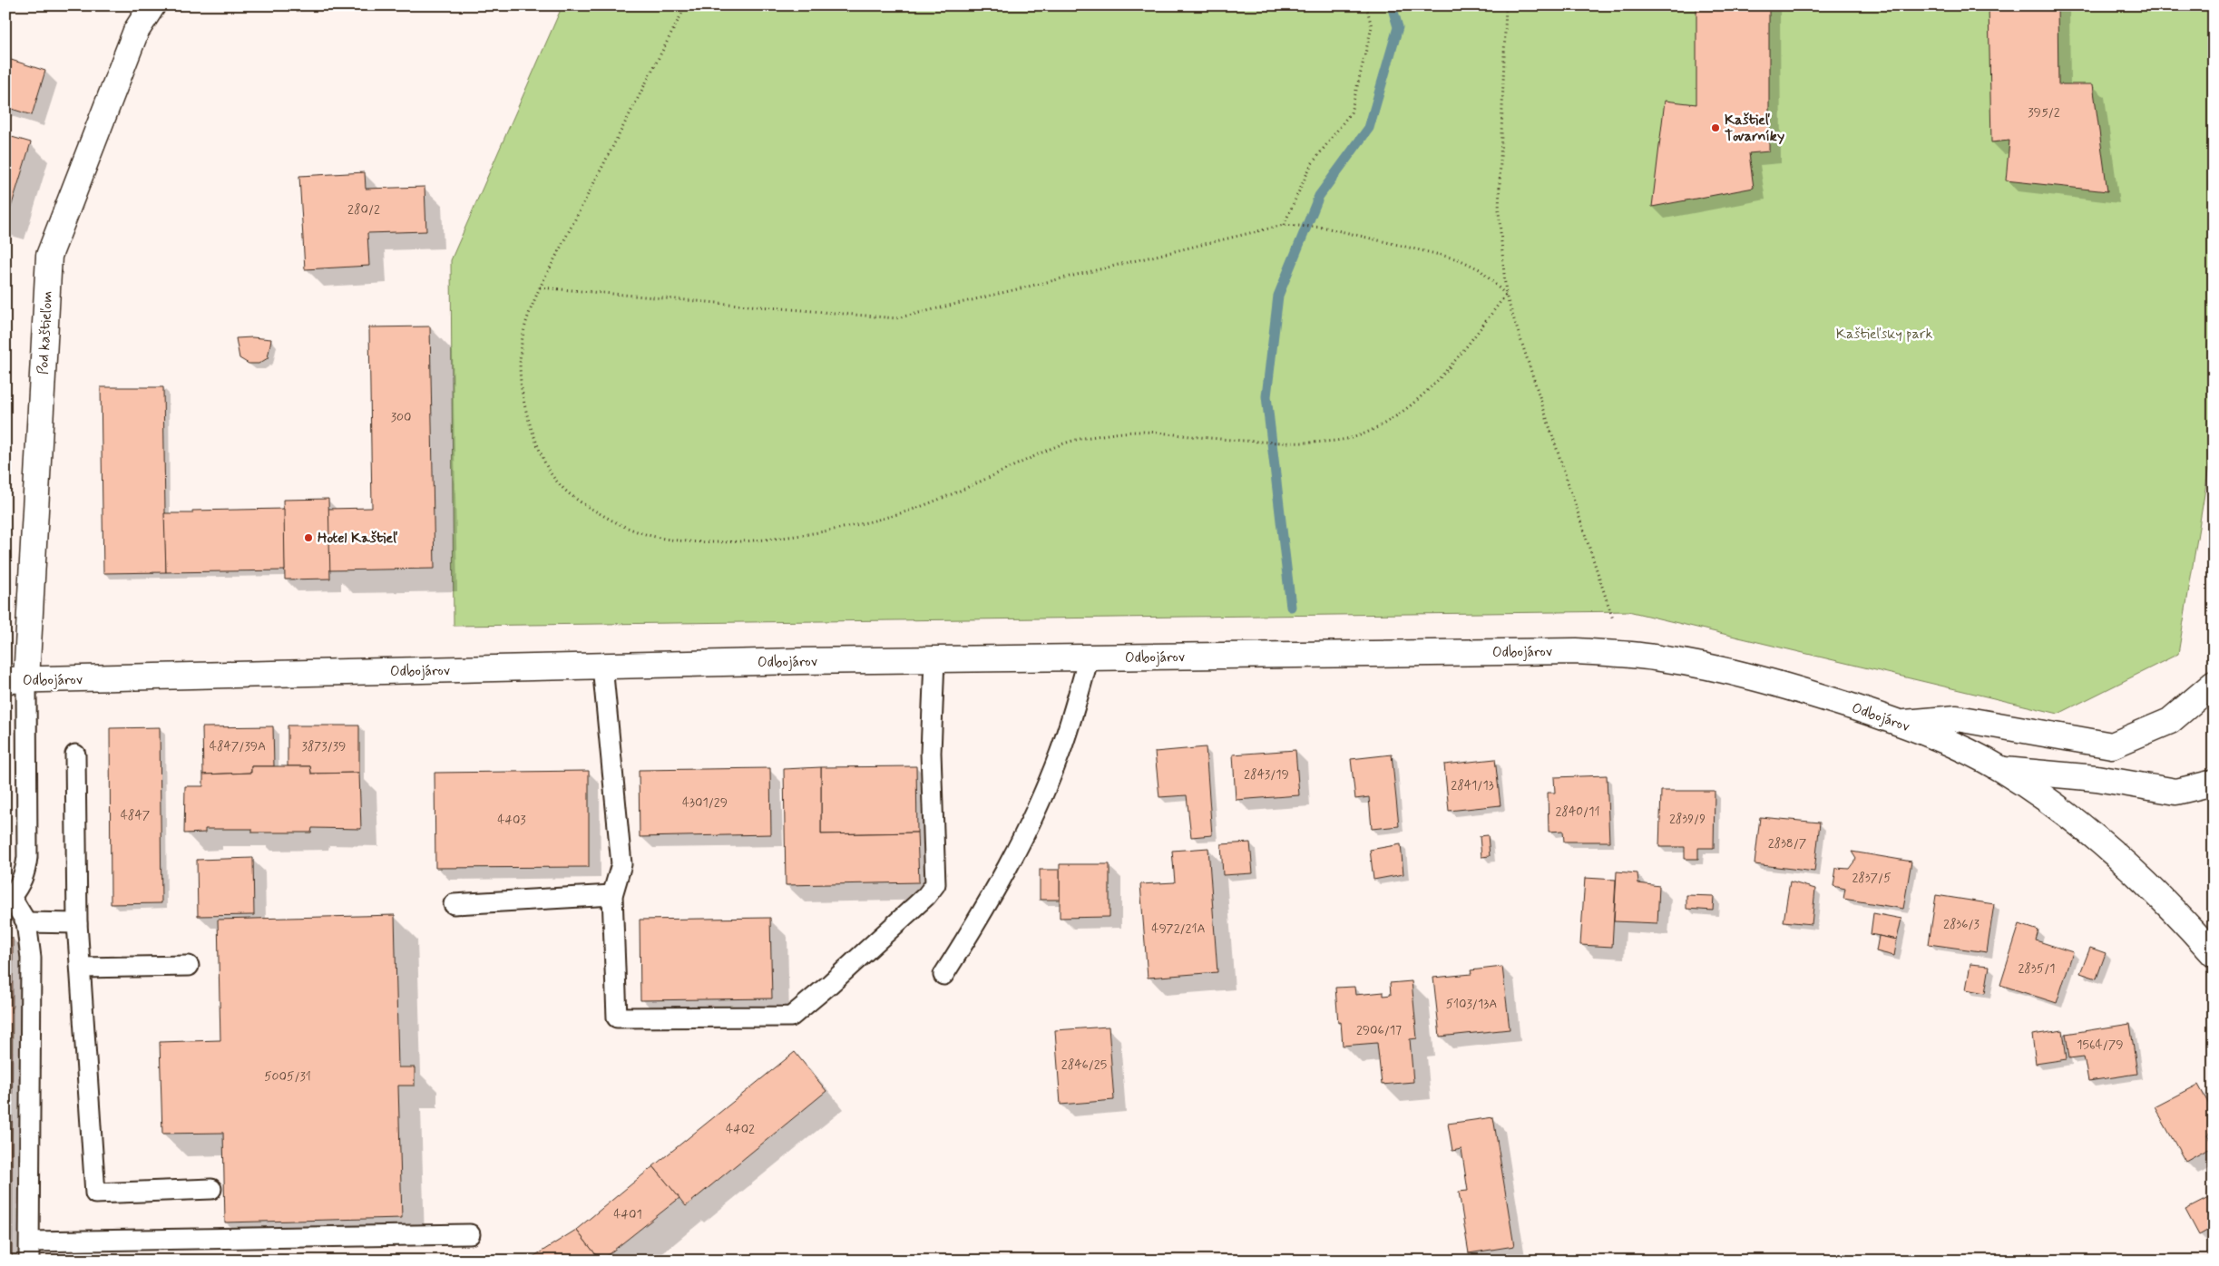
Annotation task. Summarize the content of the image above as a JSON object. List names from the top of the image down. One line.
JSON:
{"streets":{"main road":["Pod kaštieľom","Odbojárov"]},"crossings":[["Pod kaštieľom","Odbojárov"]],"parks":["Kaštieľsky park"],"places":["Kaštieľ Tovarníky","Hotel Kaštieľ"],"house_numbers":["395/2","280/2","300","4847/39A","3873/39","2843/19","2841/13","4301/29","2840/11","4847","2839/9","4403","2838/7","2837/5","2836/3","4972/21A","2835/1","5103/13A","2906/17","1564/79","2846/25","5005/31","4402","4401"]}
